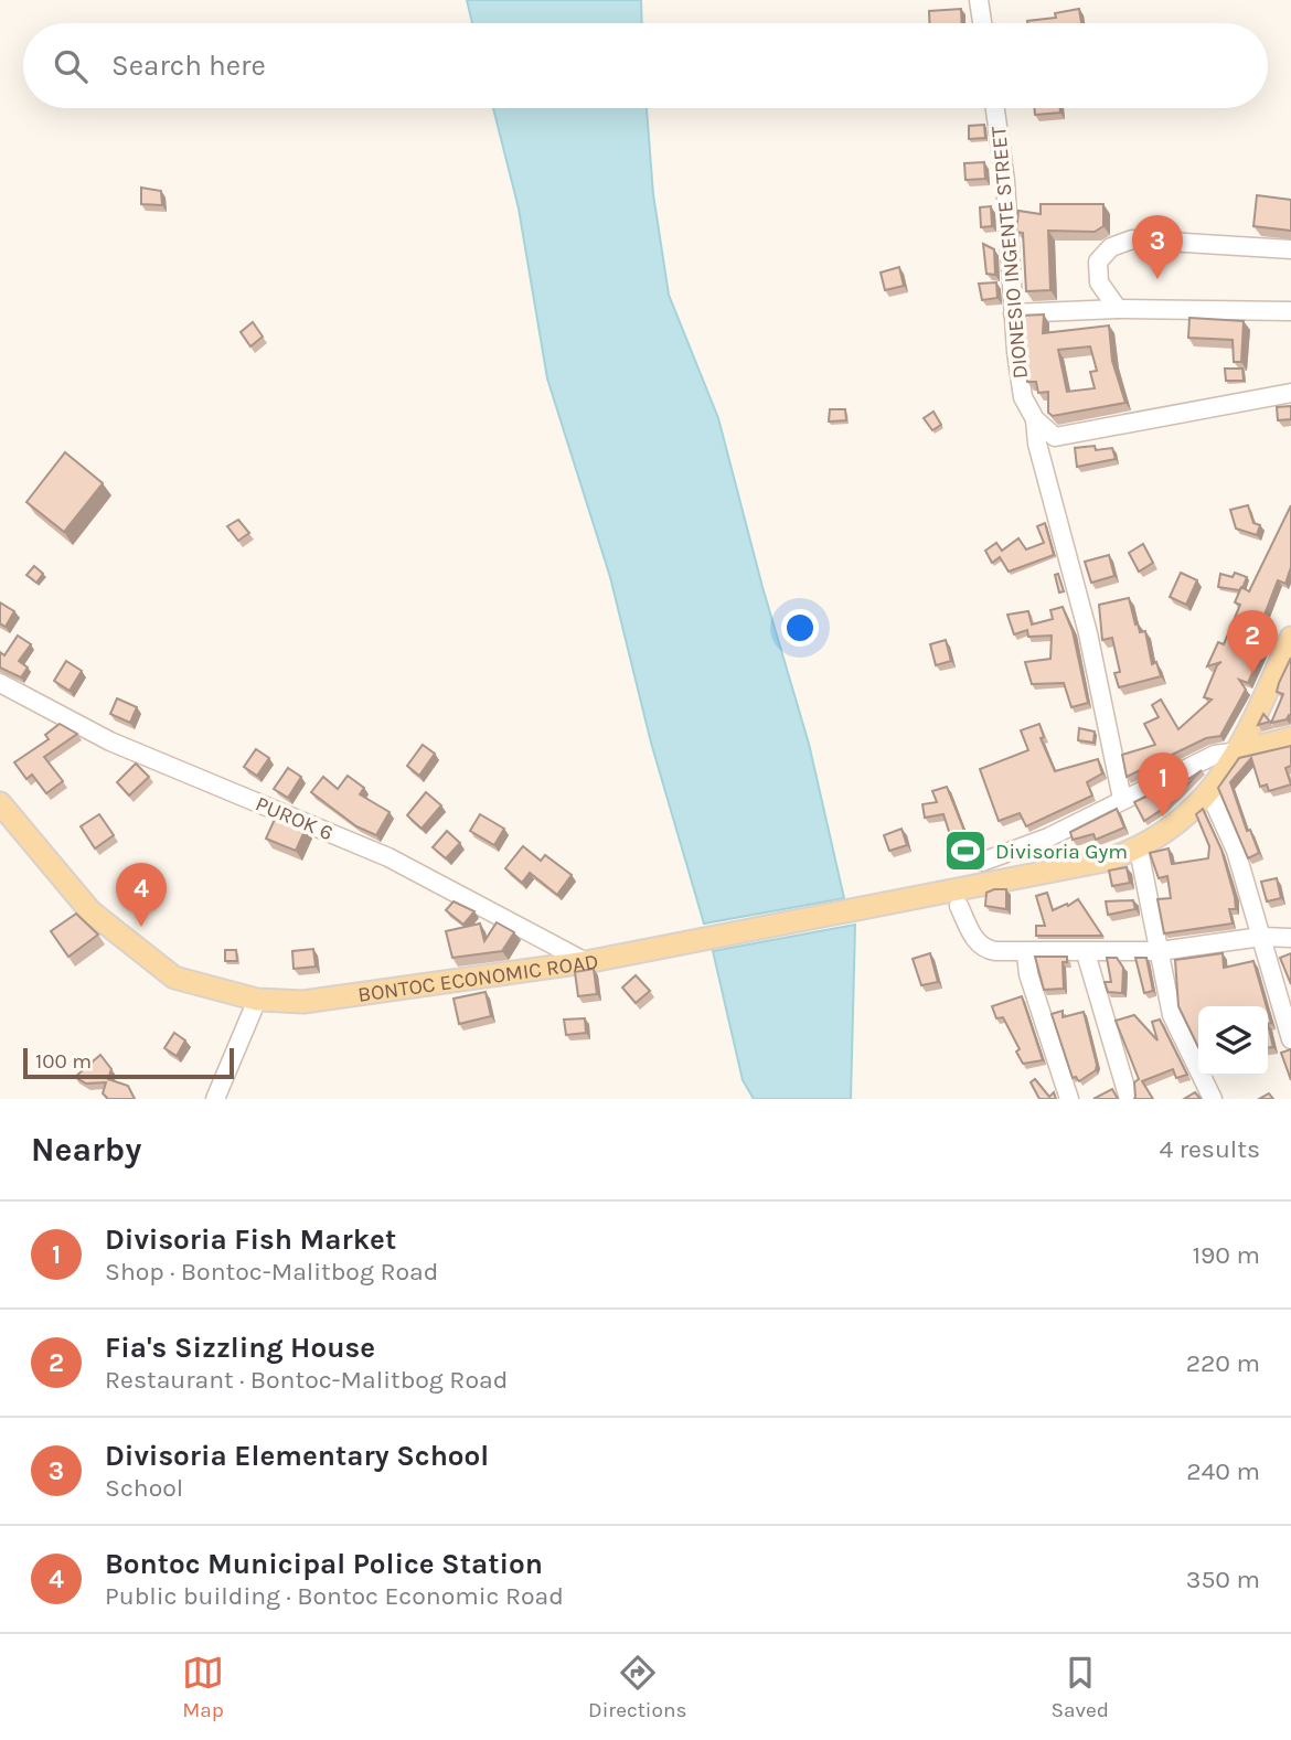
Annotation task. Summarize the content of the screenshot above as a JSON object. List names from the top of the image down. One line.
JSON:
{"streets":{"main road":["BONTOC ECONOMIC ROAD"],"street":["DIONESIO INGENTE STREET","PUROK 6"]},"crossings":[["PUROK 6","BONTOC ECONOMIC ROAD"]],"places":{"sports":["Divisoria Gym"]},"scale_bar":"100 m","page":{"search":"Search here","pins":["3","2","1","4"],"scale":"100 m","heading":["Nearby","4 results"],"list":[{"mark":"1","name":"Divisoria Fish Market","note":"Shop · Bontoc-Malitbog Road","value":"190 m"},{"mark":"2","name":"Fia's Sizzling House","note":"Restaurant · Bontoc-Malitbog Road","value":"220 m"},{"mark":"3","name":"Divisoria Elementary School","note":"School","value":"240 m"},{"mark":"4","name":"Bontoc Municipal Police Station","note":"Public building · Bontoc Economic Road","value":"350 m"}],"nav":["Map","Directions","Saved"]}}
